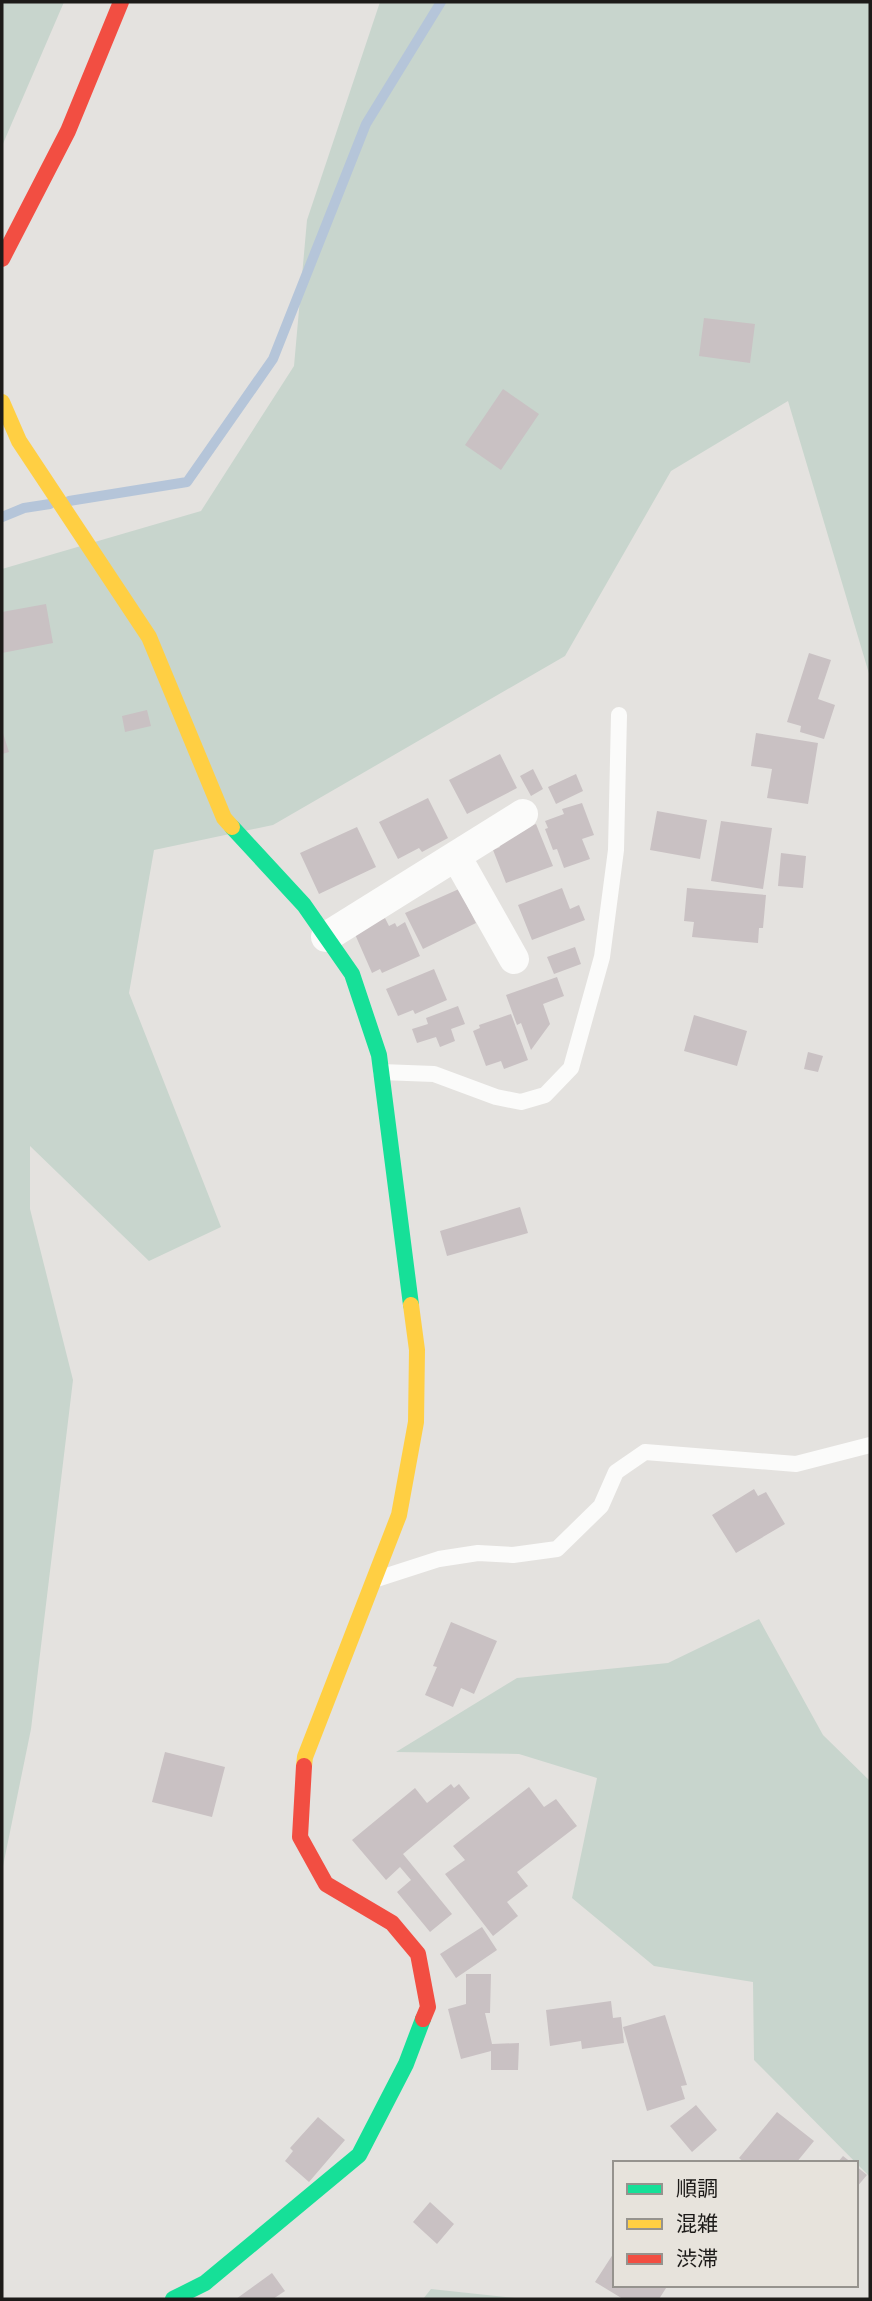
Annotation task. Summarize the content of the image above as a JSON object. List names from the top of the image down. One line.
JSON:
{"legend":["順調","混雑","渋滞"]}
